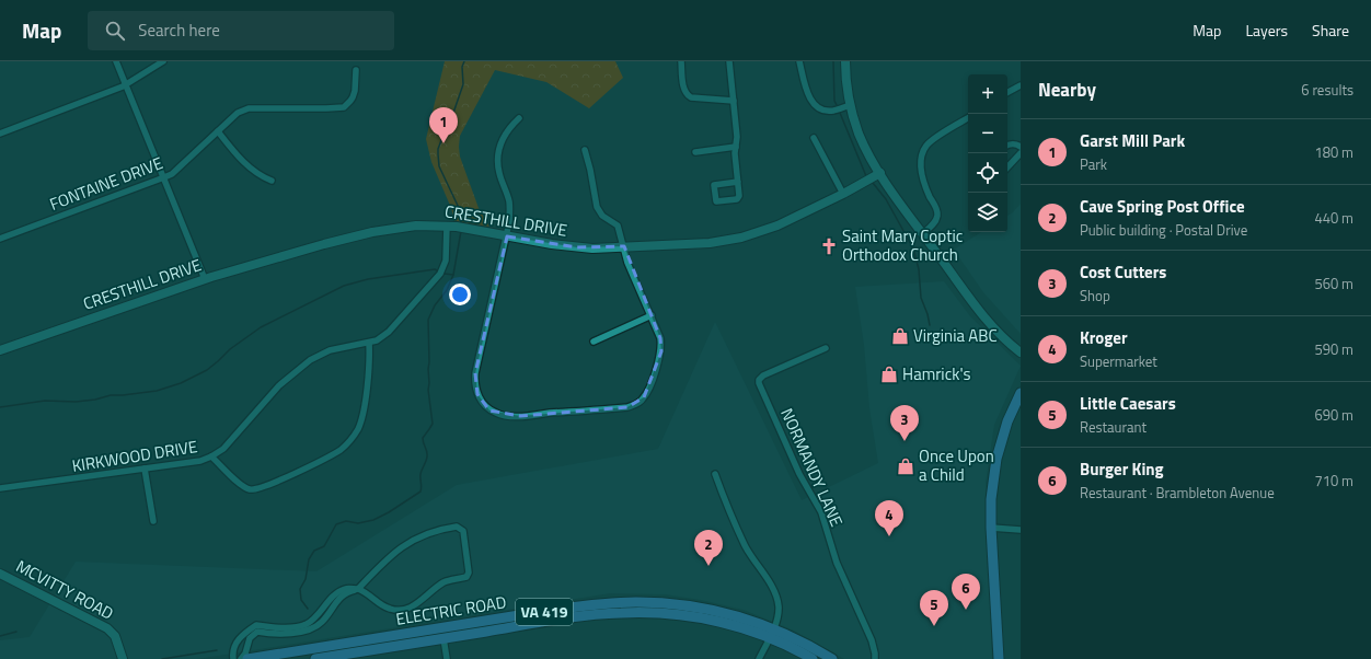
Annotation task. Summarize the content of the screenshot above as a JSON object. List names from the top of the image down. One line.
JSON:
{"streets":{"main road":["ELECTRIC ROAD","VA 419"],"street":["FONTAINE DRIVE","CRESTHILL DRIVE","KIRKWOOD DRIVE","NORMANDY LANE","MCVITTY ROAD"]},"crossings":[["CRESTHILL DRIVE","KIRKWOOD DRIVE"]],"places":{"church":["Saint Mary Coptic Orthodox Church"],"shop":["Virginia ABC","Hamrick's","Once Upon a Child"]},"page":{"header":"Map","search":"Search here","nav":["Map","Layers","Share"],"heading":["Nearby","6 results"],"map_buttons":["+","−"],"pins":["1","3","4","2","6","5"],"list":[{"mark":"1","name":"Garst Mill Park","note":"Park","value":"180 m"},{"mark":"2","name":"Cave Spring Post Office","note":"Public building · Postal Drive","value":"440 m"},{"mark":"3","name":"Cost Cutters","note":"Shop","value":"560 m"},{"mark":"4","name":"Kroger","note":"Supermarket","value":"590 m"},{"mark":"5","name":"Little Caesars","note":"Restaurant","value":"690 m"},{"mark":"6","name":"Burger King","note":"Restaurant · Brambleton Avenue","value":"710 m"}]}}
